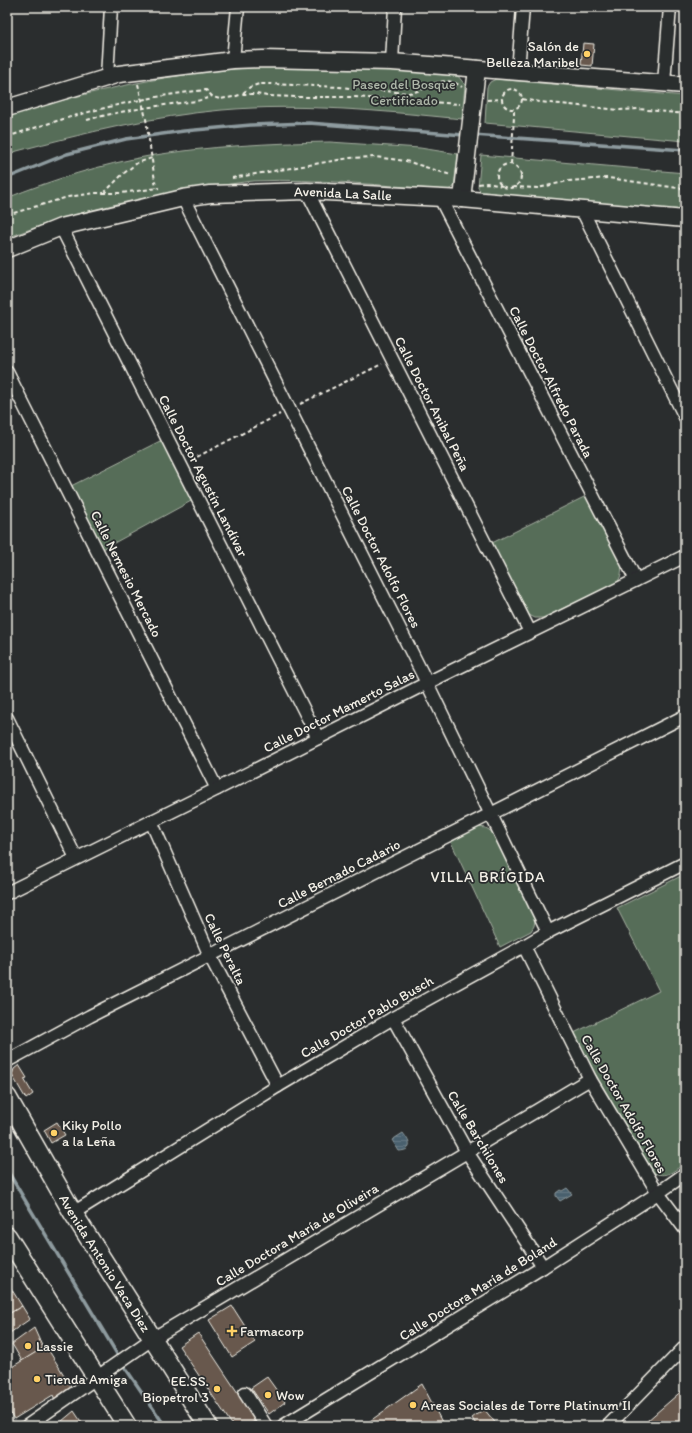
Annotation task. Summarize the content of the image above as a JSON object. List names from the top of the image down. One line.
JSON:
{"streets":{"highway":["Avenida Antonio Vaca Diez"],"main road":["Avenida La Salle"],"street":["Calle Doctor Alfredo Parada","Calle Doctor Anibal Peña","Calle Doctor Agustín Landívar","Calle Doctor Adolfo Flores","Calle Nemesio Mercado","Calle Doctor Mamerto Salas","Calle Bernado Cadario","Calle Peralta","Calle Doctor Pablo Busch","Calle Barchilones","Calle Doctora María de Oliveira","Calle Doctora María de Boland"]},"crossings":[["Avenida La Salle","Calle Doctor Alfredo Parada"],["Avenida La Salle","Calle Doctor Anibal Peña"],["Avenida La Salle","Calle Doctor Agustín Landívar"],["Avenida La Salle","Calle Doctor Adolfo Flores"],["Calle Doctor Alfredo Parada","Calle Doctor Mamerto Salas"],["Calle Doctor Anibal Peña","Calle Doctor Mamerto Salas"],["Calle Doctor Agustín Landívar","Calle Doctor Mamerto Salas"],["Calle Doctor Adolfo Flores","Calle Doctor Mamerto Salas"],["Calle Doctor Adolfo Flores","Calle Bernado Cadario"],["Calle Doctor Adolfo Flores","Calle Doctor Pablo Busch"],["Calle Doctor Adolfo Flores","Calle Doctora María de Oliveira"],["Calle Doctor Adolfo Flores","Calle Doctora María de Boland"],["Calle Nemesio Mercado","Calle Doctor Mamerto Salas"],["Calle Doctor Mamerto Salas","Calle Peralta"],["Calle Bernado Cadario","Calle Peralta"],["Calle Peralta","Calle Doctor Pablo Busch"],["Calle Doctor Pablo Busch","Calle Barchilones"],["Calle Doctor Pablo Busch","Avenida Antonio Vaca Diez"],["Calle Barchilones","Calle Doctora María de Oliveira"],["Calle Barchilones","Calle Doctora María de Boland"],["Calle Doctora María de Oliveira","Avenida Antonio Vaca Diez"]],"districts":["VILLA BRÍGIDA"],"parks":["Paseo del Bosque Certificado"],"places":{"other":["Salón de Belleza Maribel","Kiky Pollo a la Leña","Lassie","Tienda Amiga","EE.SS. Biopetrol 3","Wow","Areas Sociales de Torre Platinum II"],"health":["Farmacorp"]}}
